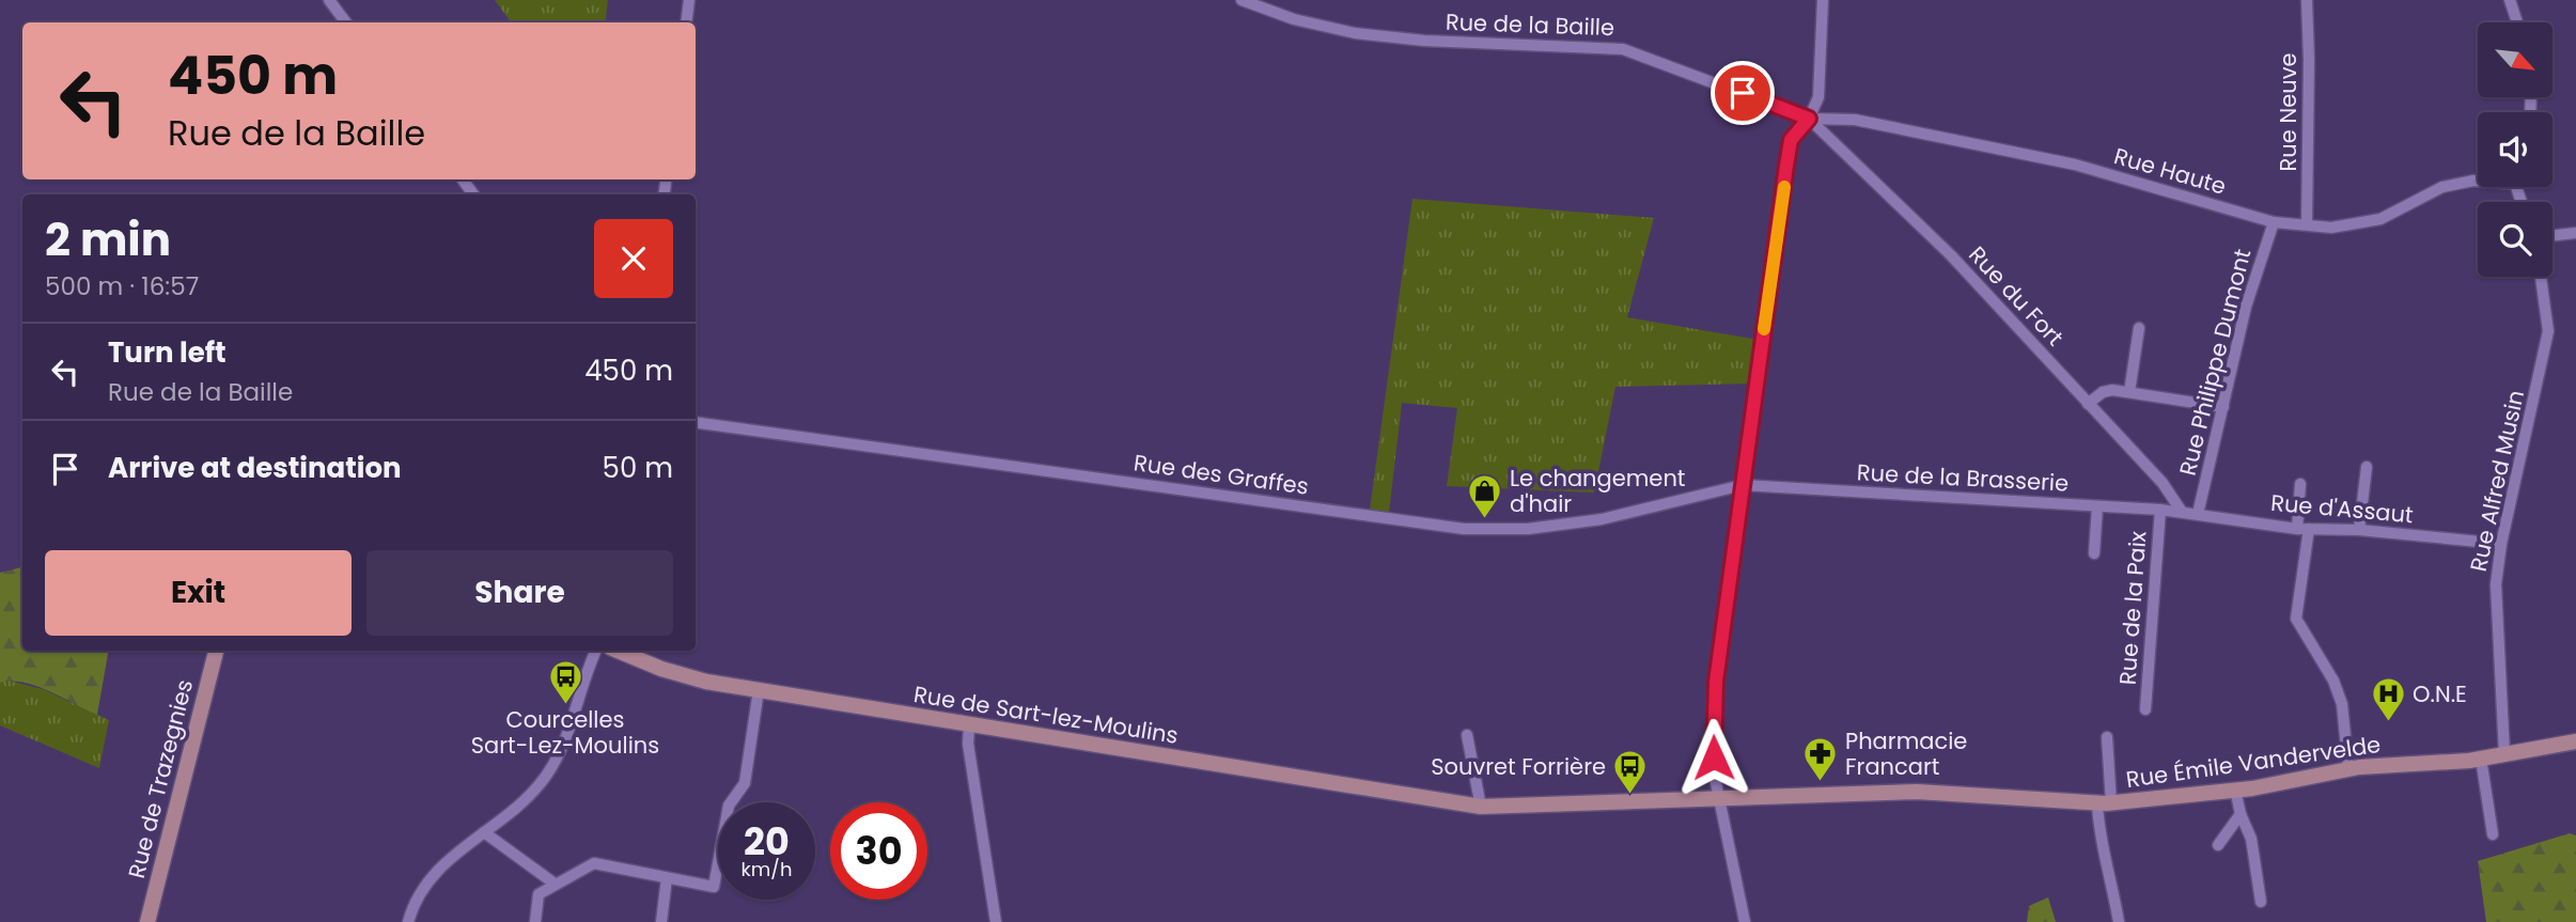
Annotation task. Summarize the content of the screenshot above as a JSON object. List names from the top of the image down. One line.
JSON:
{"streets":{"main road":["Rue de Sart-lez-Moulins","Rue Émile Vandervelde","Rue de Trazegnies"],"street":["Rue de la Baille","Rue Neuve","Rue Haute","Rue du Fort","Rue Philippe Dumont","Rue des Graffes","Rue de la Brasserie","Rue Alfred Musin","Rue d'Assaut","Rue de la Paix"]},"crossings":[["Rue de la Baille","Rue Haute"],["Rue de la Baille","Rue du Fort"],["Rue Neuve","Rue Haute"],["Rue Haute","Rue du Fort"],["Rue Haute","Rue Philippe Dumont"],["Rue du Fort","Rue de la Brasserie"],["Rue du Fort","Rue d'Assaut"],["Rue Philippe Dumont","Rue d'Assaut"],["Rue des Graffes","Rue de la Brasserie"],["Rue de la Brasserie","Rue d'Assaut"],["Rue de la Brasserie","Rue de la Paix"],["Rue Alfred Musin","Rue d'Assaut"],["Rue Alfred Musin","Rue Émile Vandervelde"],["Rue de Sart-lez-Moulins","Rue Émile Vandervelde"]],"places":{"shop":["Le changement d'hair"],"bus stop":["Courcelles Sart-Lez-Moulins","Souvret Forrière"],"hospital":["O.N.E"],"pharmacy":["Pharmacie Francart"]},"north":"bottom right","page":{"turn":["450 m","Rue de la Baille"],"heading":["2 min","500 m · 16:57"],"list":[{"name":"Turn left","note":"Rue de la Baille","value":"450 m"},{"name":"Arrive at destination","value":"50 m"}],"buttons":["Exit","Share"],"speed":"20 km/h","limit":"30"}}
